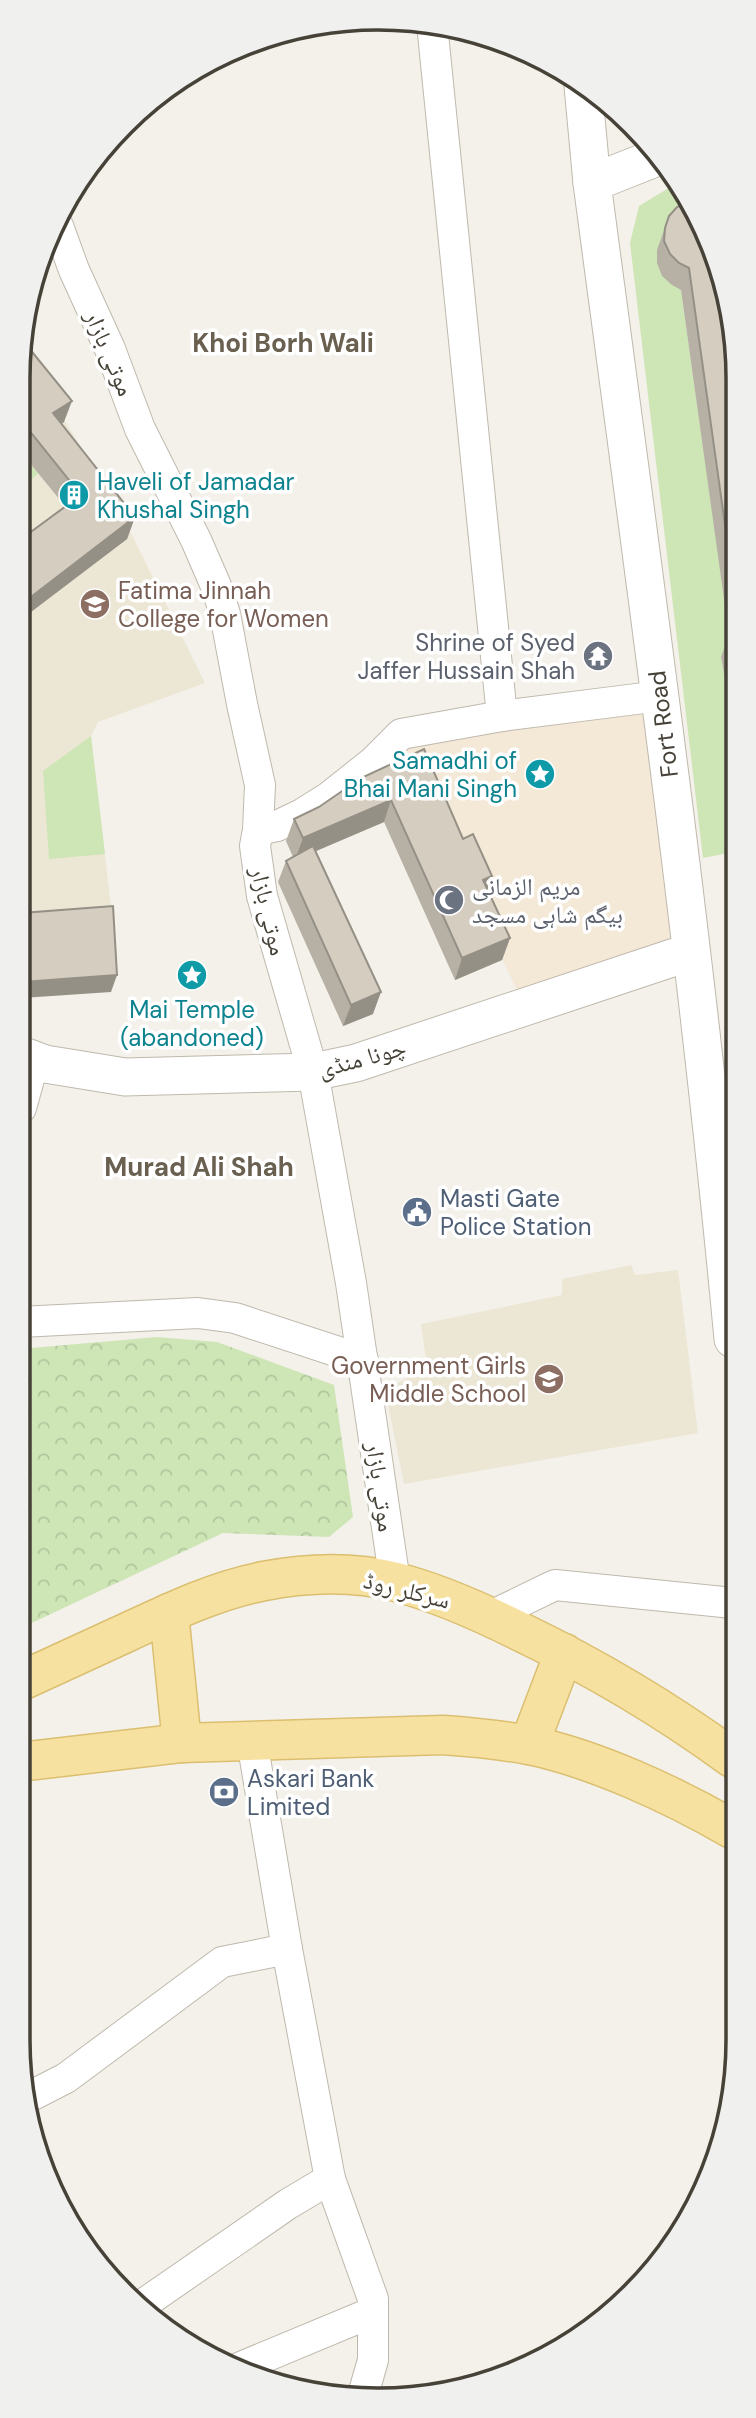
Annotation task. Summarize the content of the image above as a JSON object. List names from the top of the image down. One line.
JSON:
{"streets":{"main road":["سرکلر روڈ"],"street":["موتی بازار","Fort Road","چونا منڈی"]},"crossings":[["موتی بازار","چونا منڈی"],["موتی بازار","سرکلر روڈ"],["Fort Road","چونا منڈی"]],"districts":["Khoi Borh Wali","Murad Ali Shah"],"places":{"building":["Haveli of Jamadar Khushal Singh"],"school or university":["Fatima Jinnah College for Women","Government Girls Middle School"],"temple":["Shrine of Syed Jaffer Hussain Shah"],"place":["Samadhi of Bhai Mani Singh","Mai Temple (abandoned)"],"mosque":["مریم الزمانی بیگم شاہی مسجد"],"public building":["Masti Gate Police Station"],"bank":["Askari Bank Limited"]}}
